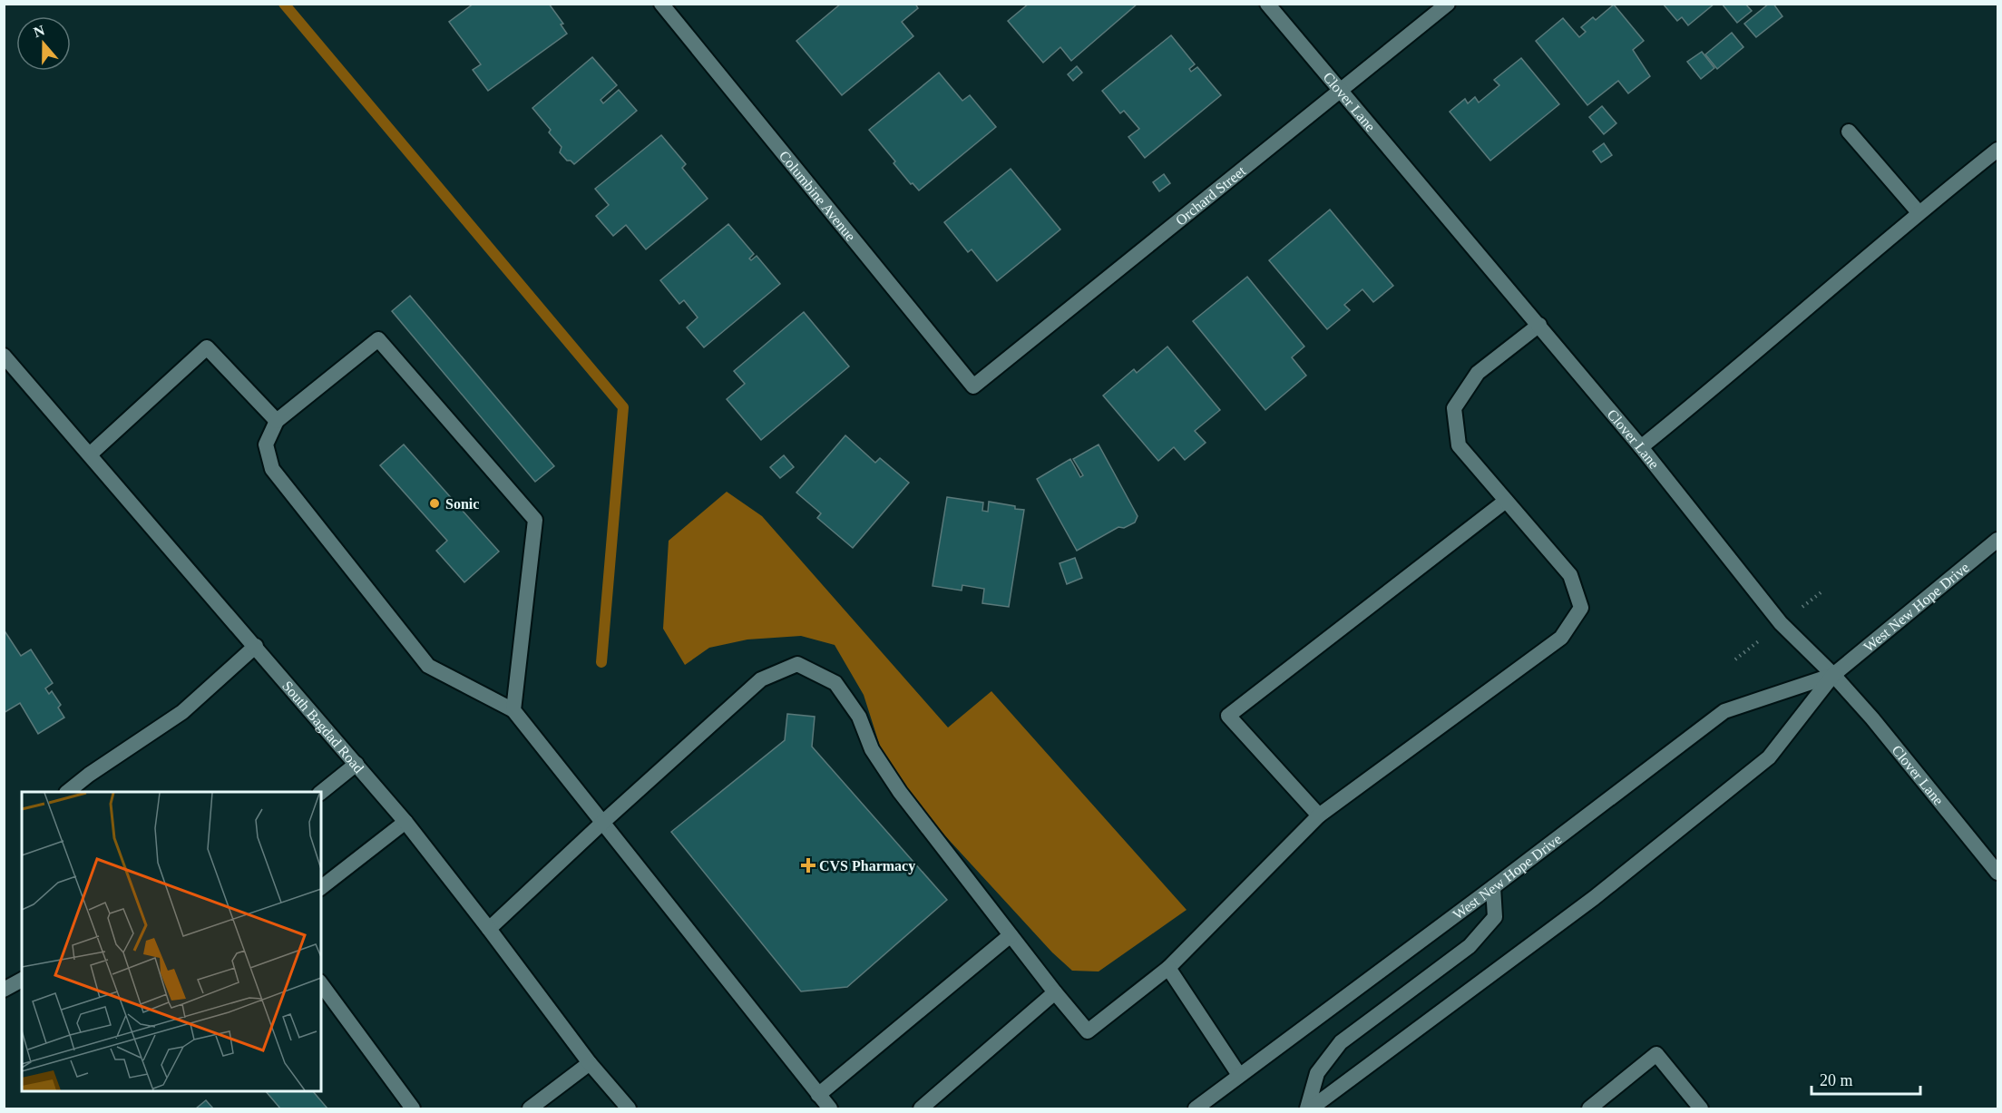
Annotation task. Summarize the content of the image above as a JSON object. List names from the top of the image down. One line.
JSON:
{"streets":{"main road":["Clover Lane","Columbine Avenue","Orchard Street","West New Hope Drive","South Bagdad Road"]},"crossings":[["Clover Lane","Orchard Street"],["Clover Lane","West New Hope Drive"],["Columbine Avenue","Orchard Street"]],"places":{"other":["Sonic"],"health":["CVS Pharmacy"]},"scale_bar":"20 m","north":"top"}
